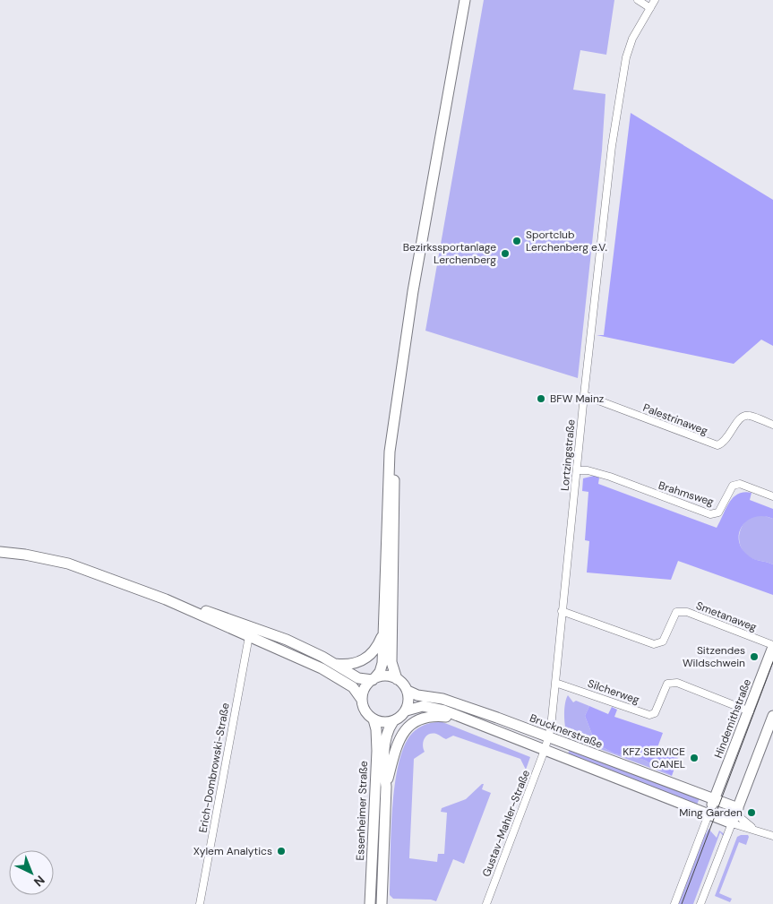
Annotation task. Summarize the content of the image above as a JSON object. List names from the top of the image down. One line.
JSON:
{"streets":{"main road":["Hindemithstraße","Brucknerstraße","Essenheimer Straße"],"street":["Palestrinaweg","Lortzingstraße","Brahmsweg","Smetanaweg","Silcherweg","Erich-Dombrowski-Straße","Gustav-Mahler-Straße"]},"crossings":[["Palestrinaweg","Lortzingstraße"],["Lortzingstraße","Brahmsweg"],["Lortzingstraße","Smetanaweg"],["Lortzingstraße","Silcherweg"],["Lortzingstraße","Brucknerstraße"],["Lortzingstraße","Gustav-Mahler-Straße"],["Smetanaweg","Hindemithstraße"],["Silcherweg","Hindemithstraße"],["Hindemithstraße","Brucknerstraße"],["Brucknerstraße","Essenheimer Straße"]],"places":["Sportclub Lerchenberg e.V.","Bezirkssportanlage Lerchenberg","BFW Mainz","Sitzendes Wildschwein","KFZ SERVICE CANEL","Ming Garden","Xylem Analytics"],"north":"bottom right"}
